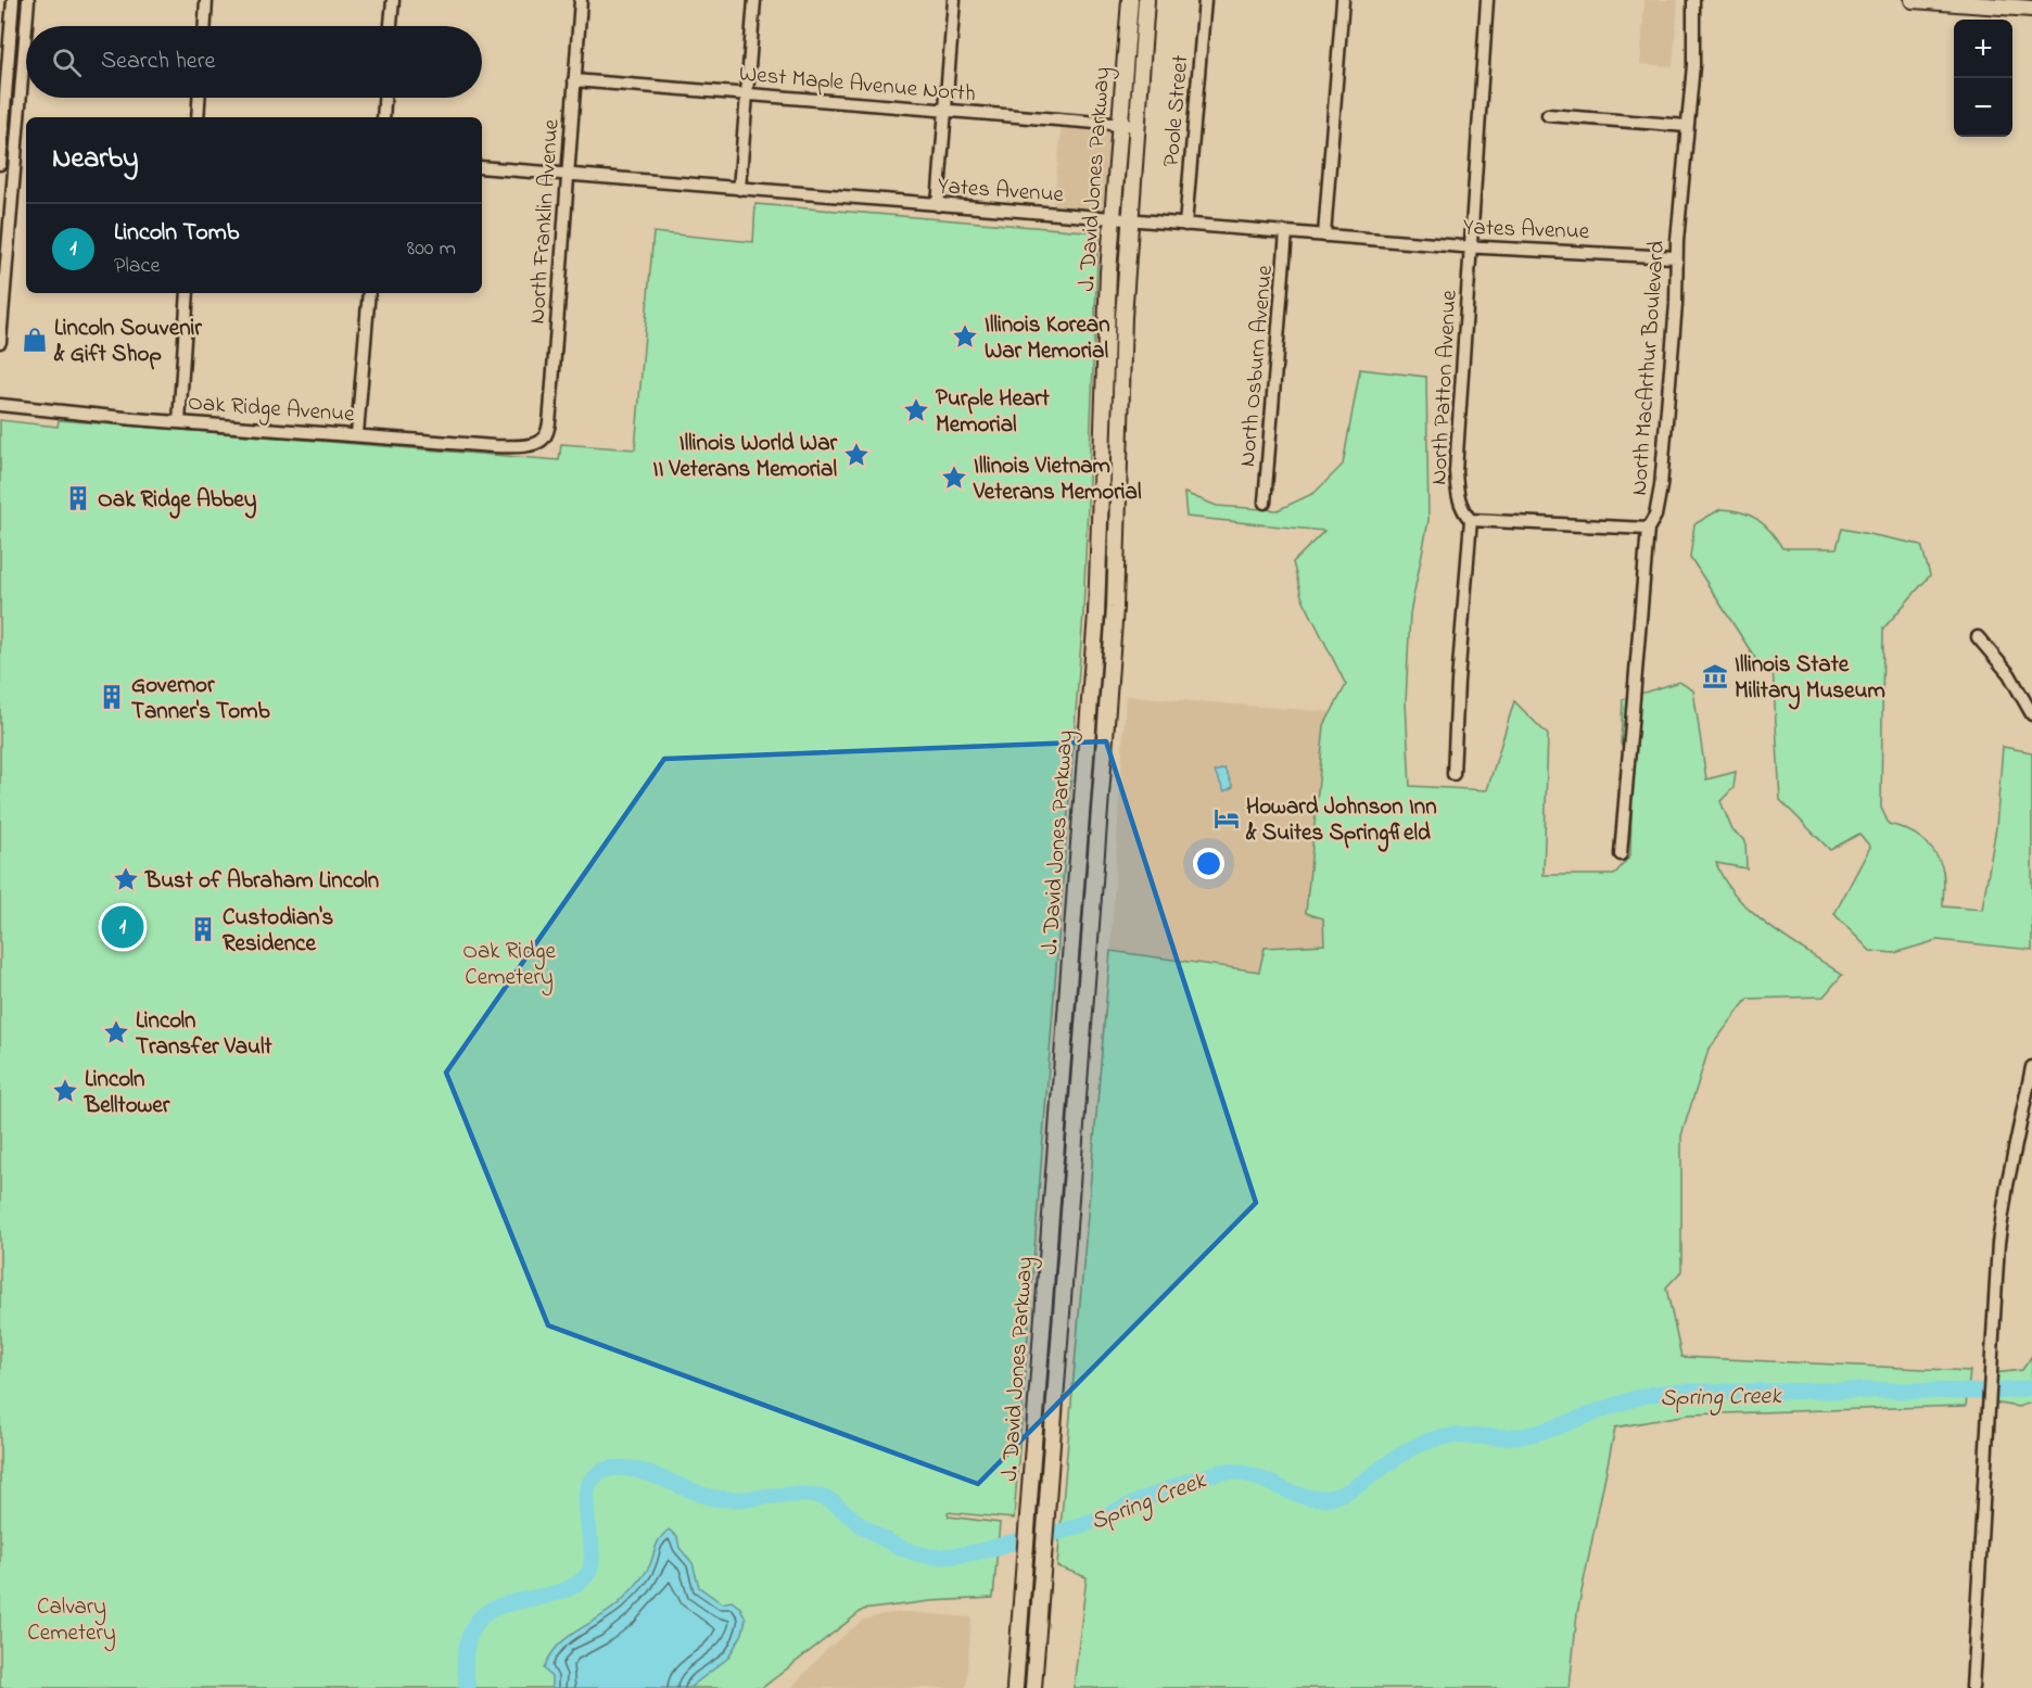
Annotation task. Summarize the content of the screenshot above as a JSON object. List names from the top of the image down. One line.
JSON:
{"streets":{"main road":["J. David Jones Parkway"],"street":["West Maple Avenue North","Poole Street","Yates Avenue","North Franklin Avenue","North Osburn Avenue","North MacArthur Boulevard","North Patton Avenue","Oak Ridge Avenue"]},"crossings":[["West Maple Avenue North","J. David Jones Parkway"],["West Maple Avenue North","North Franklin Avenue"],["Poole Street","Yates Avenue"],["J. David Jones Parkway","Yates Avenue"],["Yates Avenue","North Franklin Avenue"],["Yates Avenue","North Osburn Avenue"],["Yates Avenue","North MacArthur Boulevard"],["Yates Avenue","North Patton Avenue"],["North Franklin Avenue","Oak Ridge Avenue"]],"water":["Spring Creek"],"parks":["Oak Ridge Cemetery","Calvary Cemetery"],"places":{"place":["Illinois Korean War Memorial","Purple Heart Memorial","Illinois World War II Veterans Memorial","Illinois Vietnam Veterans Memorial","Bust of Abraham Lincoln","Lincoln Transfer Vault","Lincoln Belltower"],"shop":["Lincoln Souvenir & Gift Shop"],"building":["Oak Ridge Abbey","Governor Tanner's Tomb","Custodian's Residence"],"museum":["Illinois State Military Museum"],"hotel":["Howard Johnson Inn & Suites Springfield"]},"page":{"map_buttons":["+","−"],"search":"Search here","heading":"Nearby","list":[{"mark":"1","name":"Lincoln Tomb","note":"Place","value":"800 m"}],"pins":"1"}}
